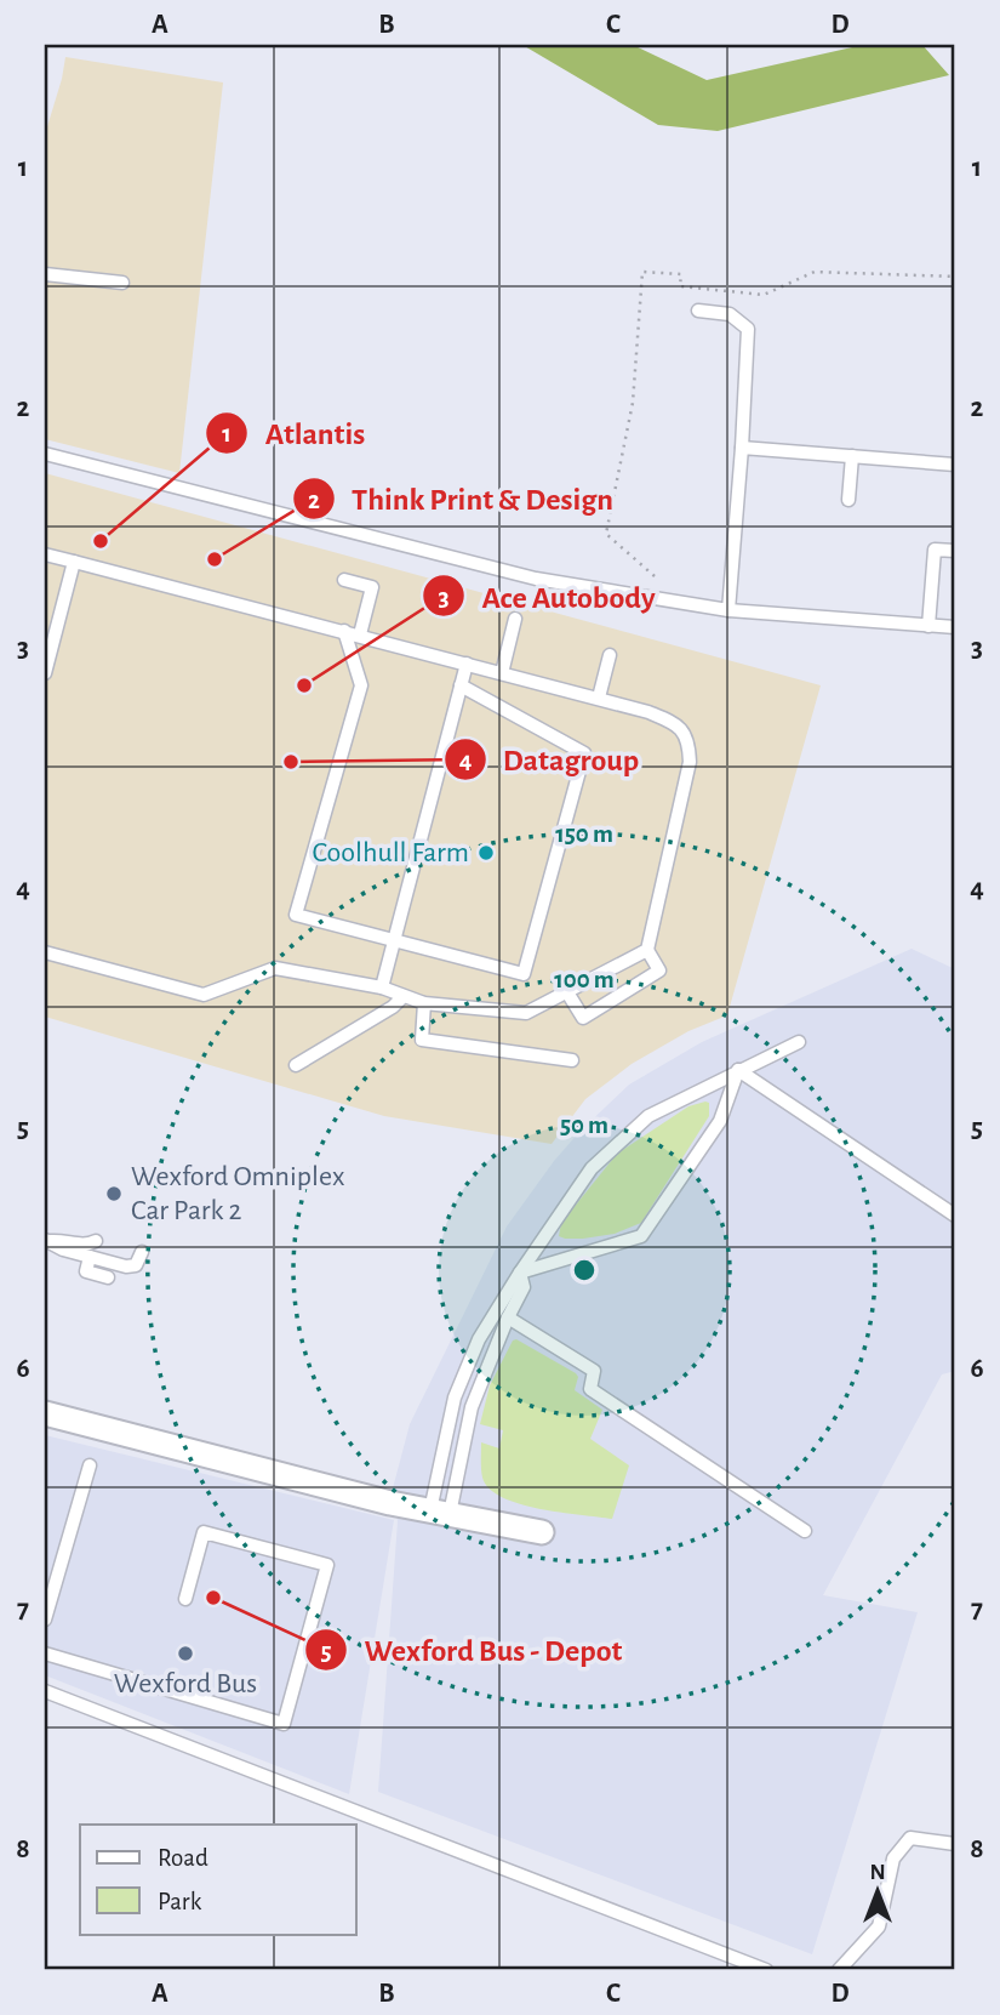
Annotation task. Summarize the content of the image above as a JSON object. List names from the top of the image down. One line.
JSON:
{"places":["Atlantis","Think Print & Design","Ace Autobody","Datagroup","Coolhull Farm","Wexford Omniplex Car Park 2","Wexford Bus - Depot","Wexford Bus"],"legend":["Road","Park"],"north":"top","grid":{"columns":["A","B","C","D"],"rows":["1","2","3","4","5","6","7","8"]},"rings":["150 m","100 m","50 m"]}
